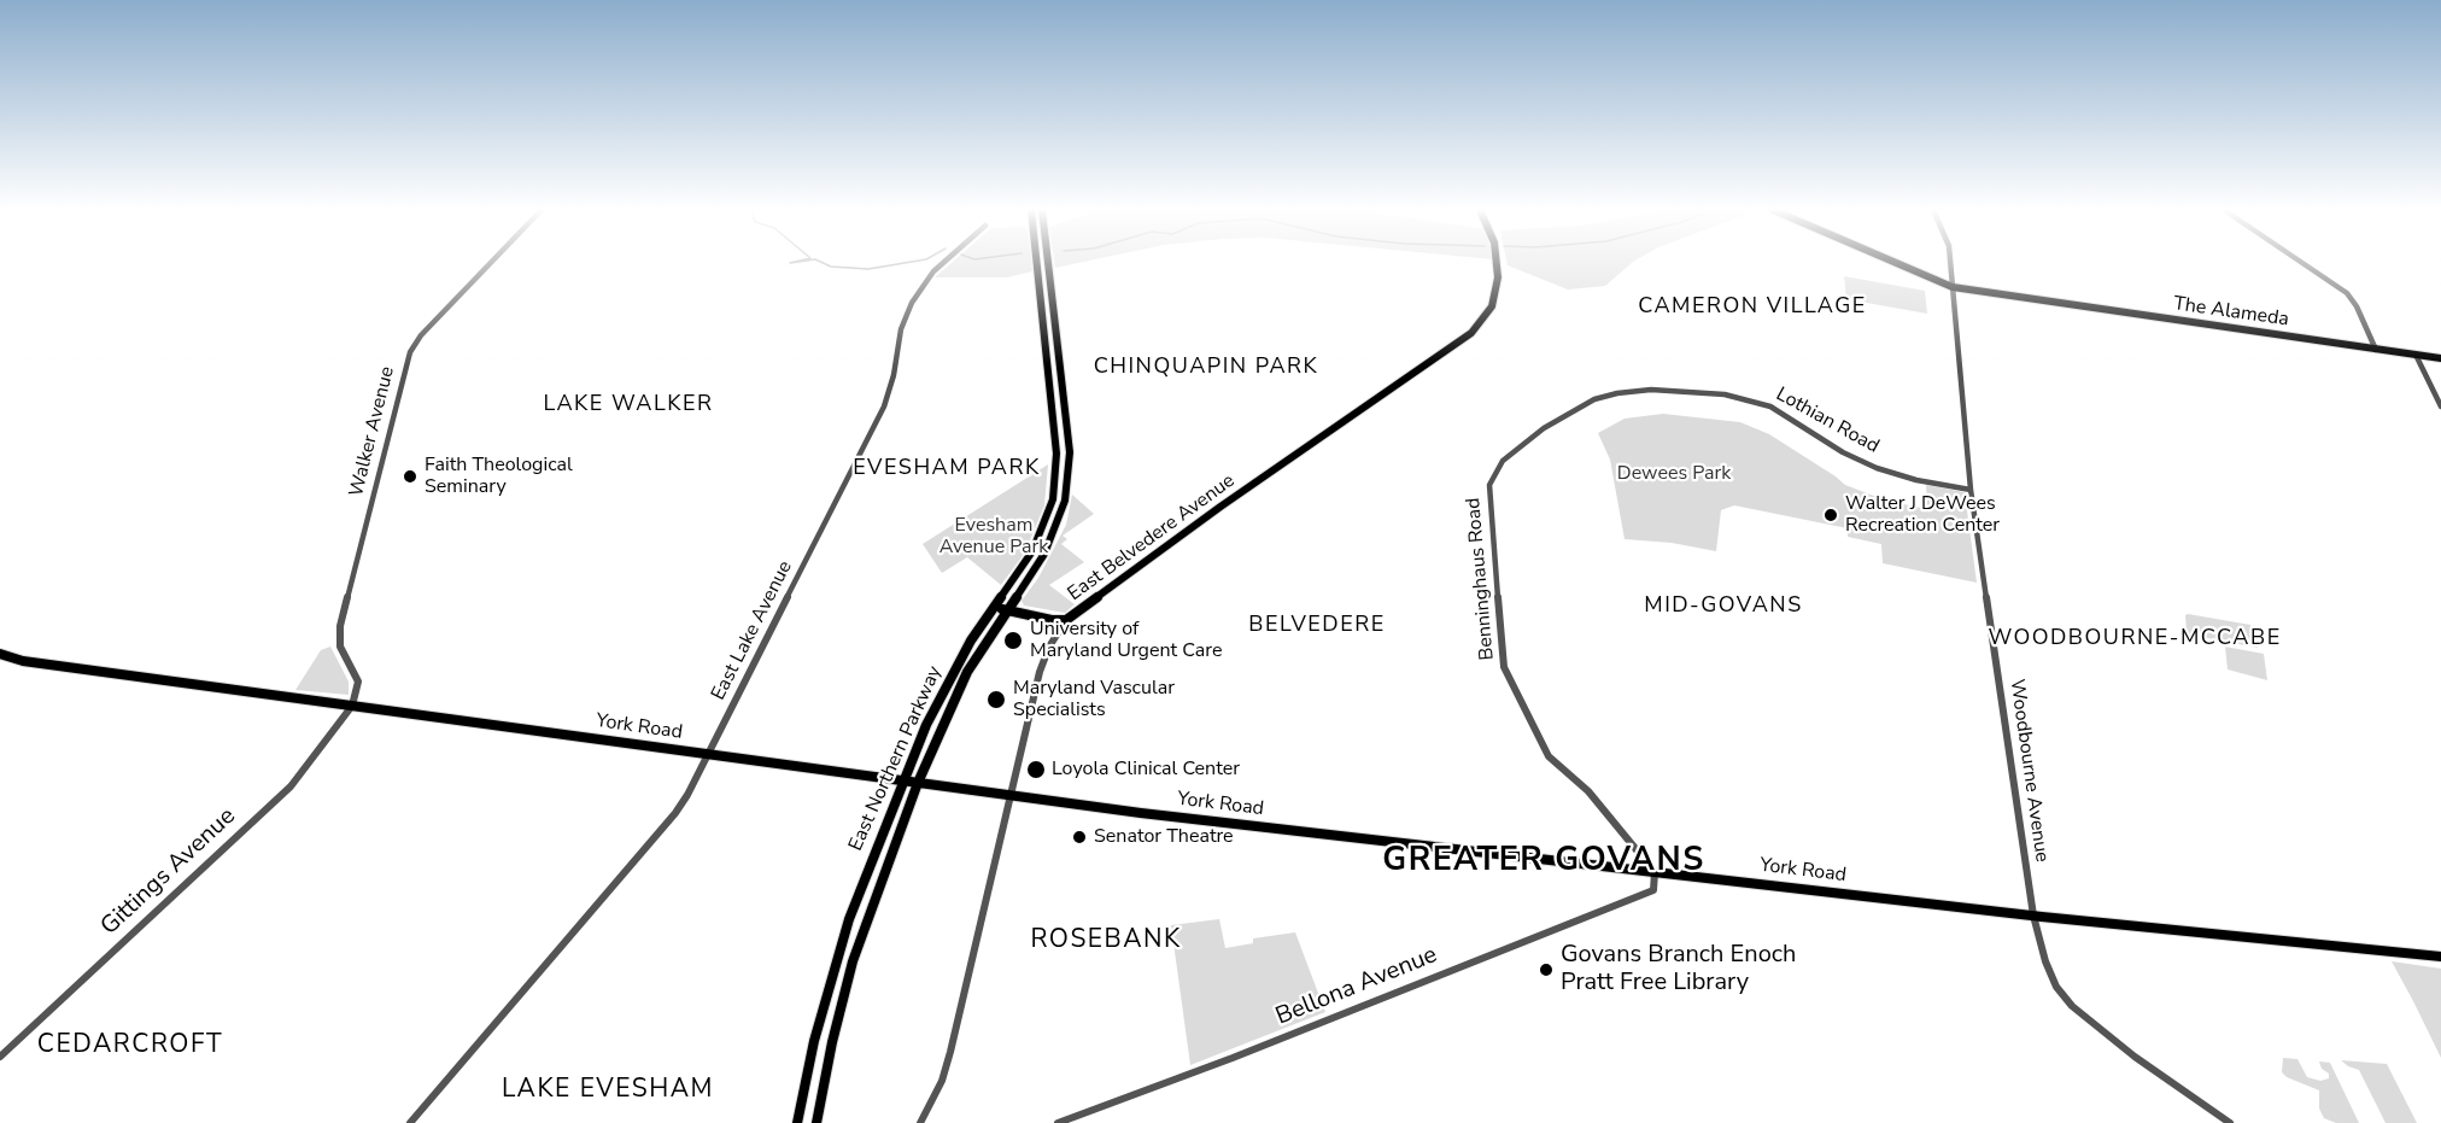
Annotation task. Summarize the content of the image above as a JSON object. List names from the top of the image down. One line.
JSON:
{"streets":{"main road":["The Alameda","East Belvedere Avenue","York Road","East Northern Parkway"],"street":["Lothian Road","Walker Avenue","Benninghaus Road","East Lake Avenue","Woodbourne Avenue","Gittings Avenue","Bellona Avenue"]},"crossings":[["The Alameda","Woodbourne Avenue"],["Lothian Road","Benninghaus Road"],["Lothian Road","Woodbourne Avenue"],["Walker Avenue","York Road"],["Walker Avenue","Gittings Avenue"],["East Belvedere Avenue","York Road"],["Benninghaus Road","York Road"],["Benninghaus Road","Bellona Avenue"],["East Lake Avenue","York Road"],["York Road","East Northern Parkway"],["York Road","Woodbourne Avenue"],["York Road","Gittings Avenue"],["York Road","Bellona Avenue"]],"districts":["CAMERON VILLAGE","CHINQUAPIN PARK","LAKE WALKER","EVESHAM PARK","MID-GOVANS","BELVEDERE","WOODBOURNE-MCCABE","GREATER GOVANS","ROSEBANK","CEDARCROFT","LAKE EVESHAM"],"parks":["Dewees Park","Evesham Avenue Park"],"places":["Faith Theological Seminary","Walter J DeWees Recreation Center","University of Maryland Urgent Care","Maryland Vascular Specialists","Loyola Clinical Center","Senator Theatre","Govans Branch Enoch Pratt Free Library"]}
